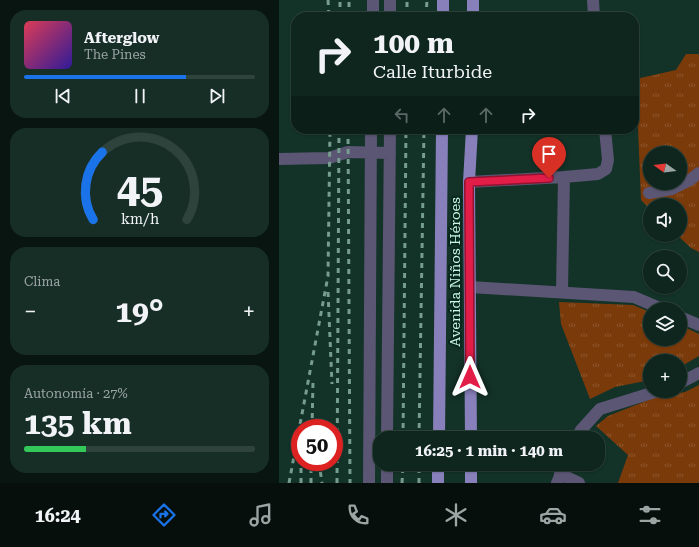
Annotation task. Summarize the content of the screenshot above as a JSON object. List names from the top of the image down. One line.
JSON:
{"streets":{"main road":["Avenida Niños Héroes"]},"north":"left","page":{"turn":["100 m","Calle Iturbide"],"song":["Afterglow","The Pines"],"map_buttons":"+","tile":["Clima",["Autonomía · 27%","135 km"]],"heat":["−","19°","+"],"limit":"50","trip":"16:25 · 1 min · 140 m","tabs":"16:24","gauge":["45","km/h"]}}
